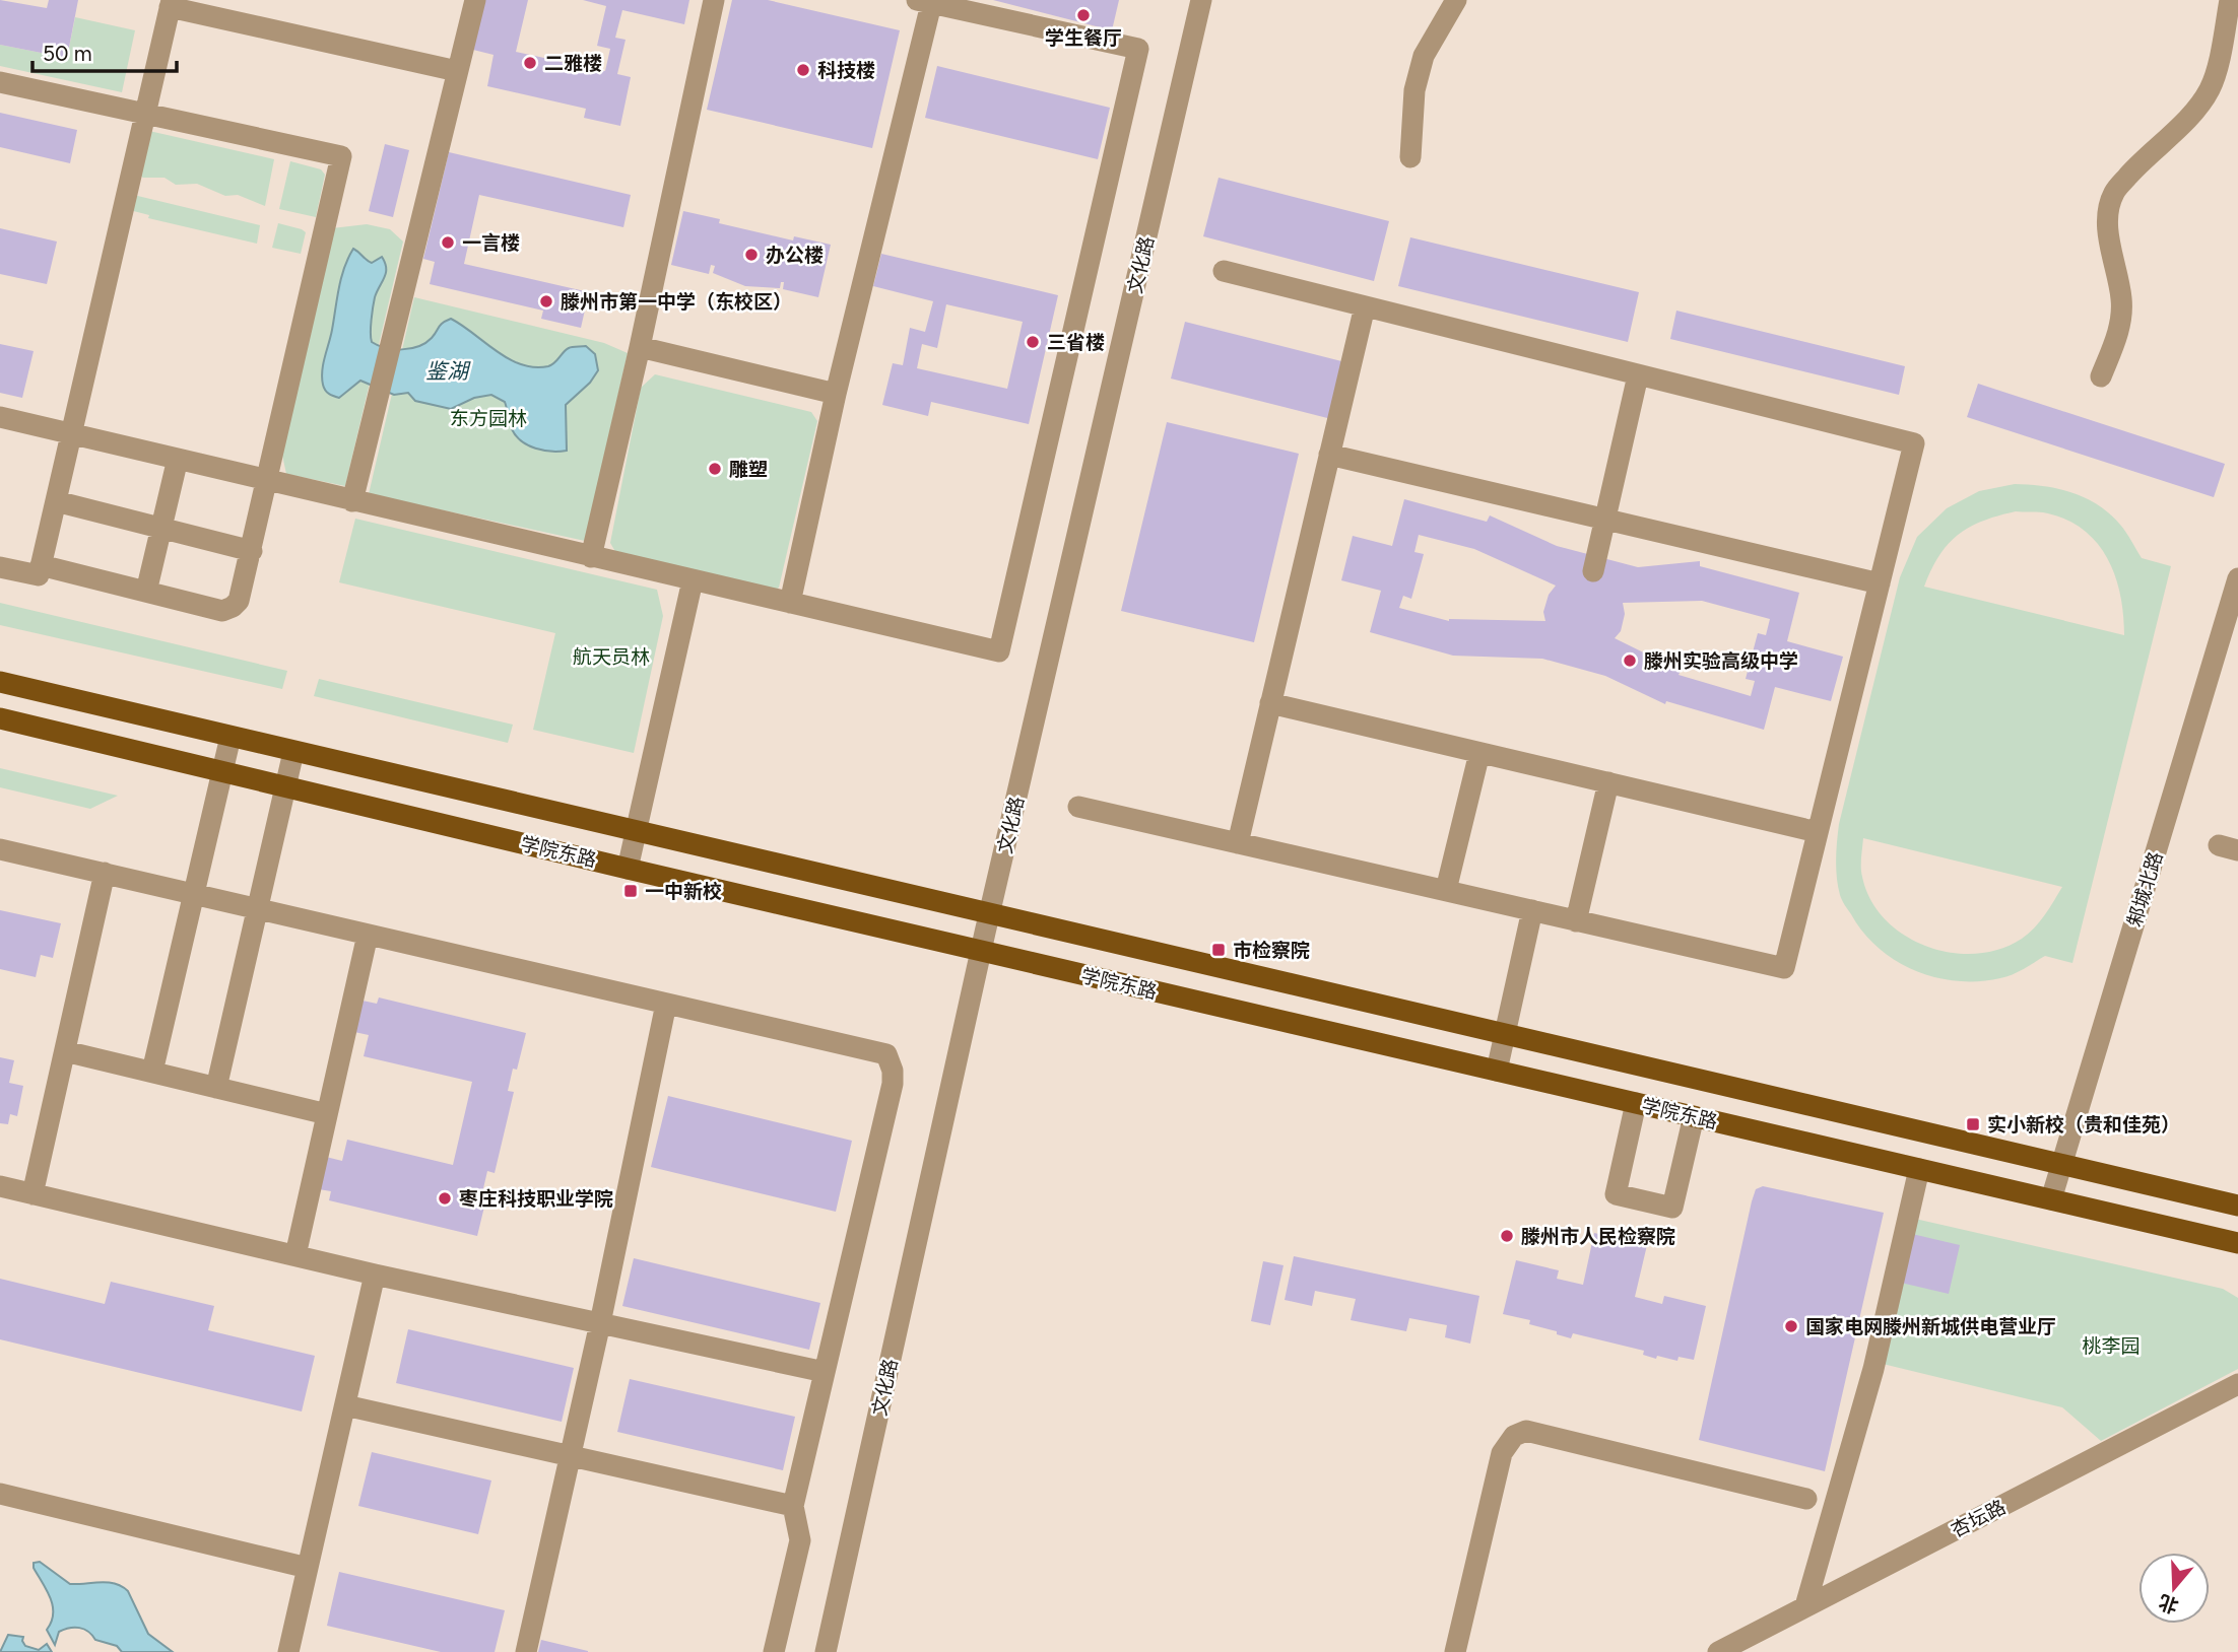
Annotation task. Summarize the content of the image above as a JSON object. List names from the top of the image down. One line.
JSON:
{"streets":{"main road":["学院东路"],"street":["文化路","邾城北路","杏坛路"]},"crossings":[["文化路","学院东路"],["学院东路","邾城北路"]],"water":["鉴湖"],"parks":["东方园林","航天员林","桃李园"],"places":{"other":["学生餐厅","二雅楼","科技楼","一言楼","办公楼","滕州市第一中学（东校区）","三省楼","雕塑","滕州实验高级中学","枣庄科技职业学院","滕州市人民检察院","国家电网滕州新城供电营业厅"],"transit":["一中新校","市检察院","实小新校（贵和佳苑）"]},"scale_bar":"50 m","north":"bottom"}
